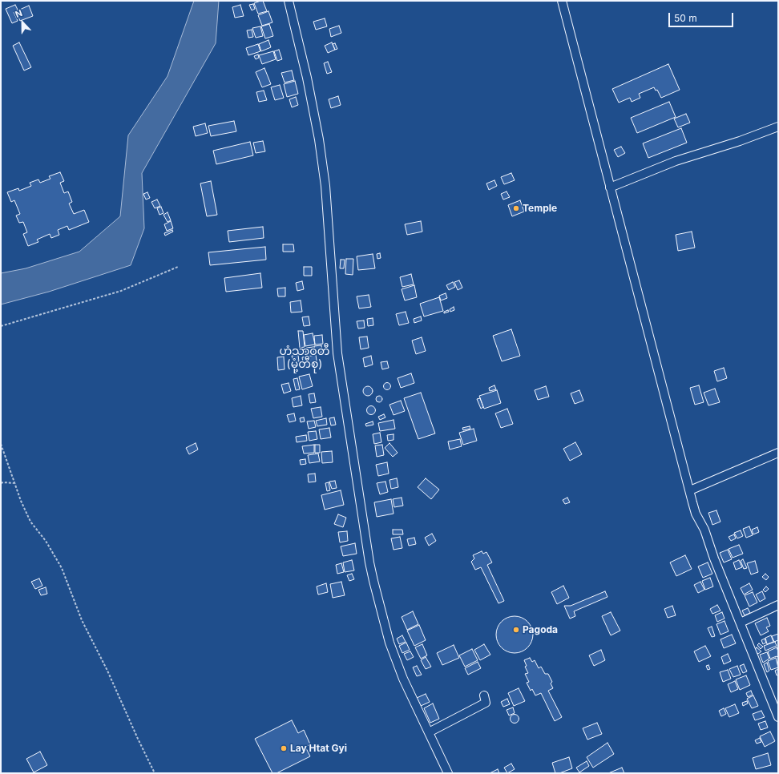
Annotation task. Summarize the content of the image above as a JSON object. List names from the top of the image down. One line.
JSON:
{"districts":["ဟံသာဝတီ (မုံ့တီစု)"],"places":["Temple","Pagoda","Lay Htat Gyi"],"scale_bar":"50 m","north":"top"}
